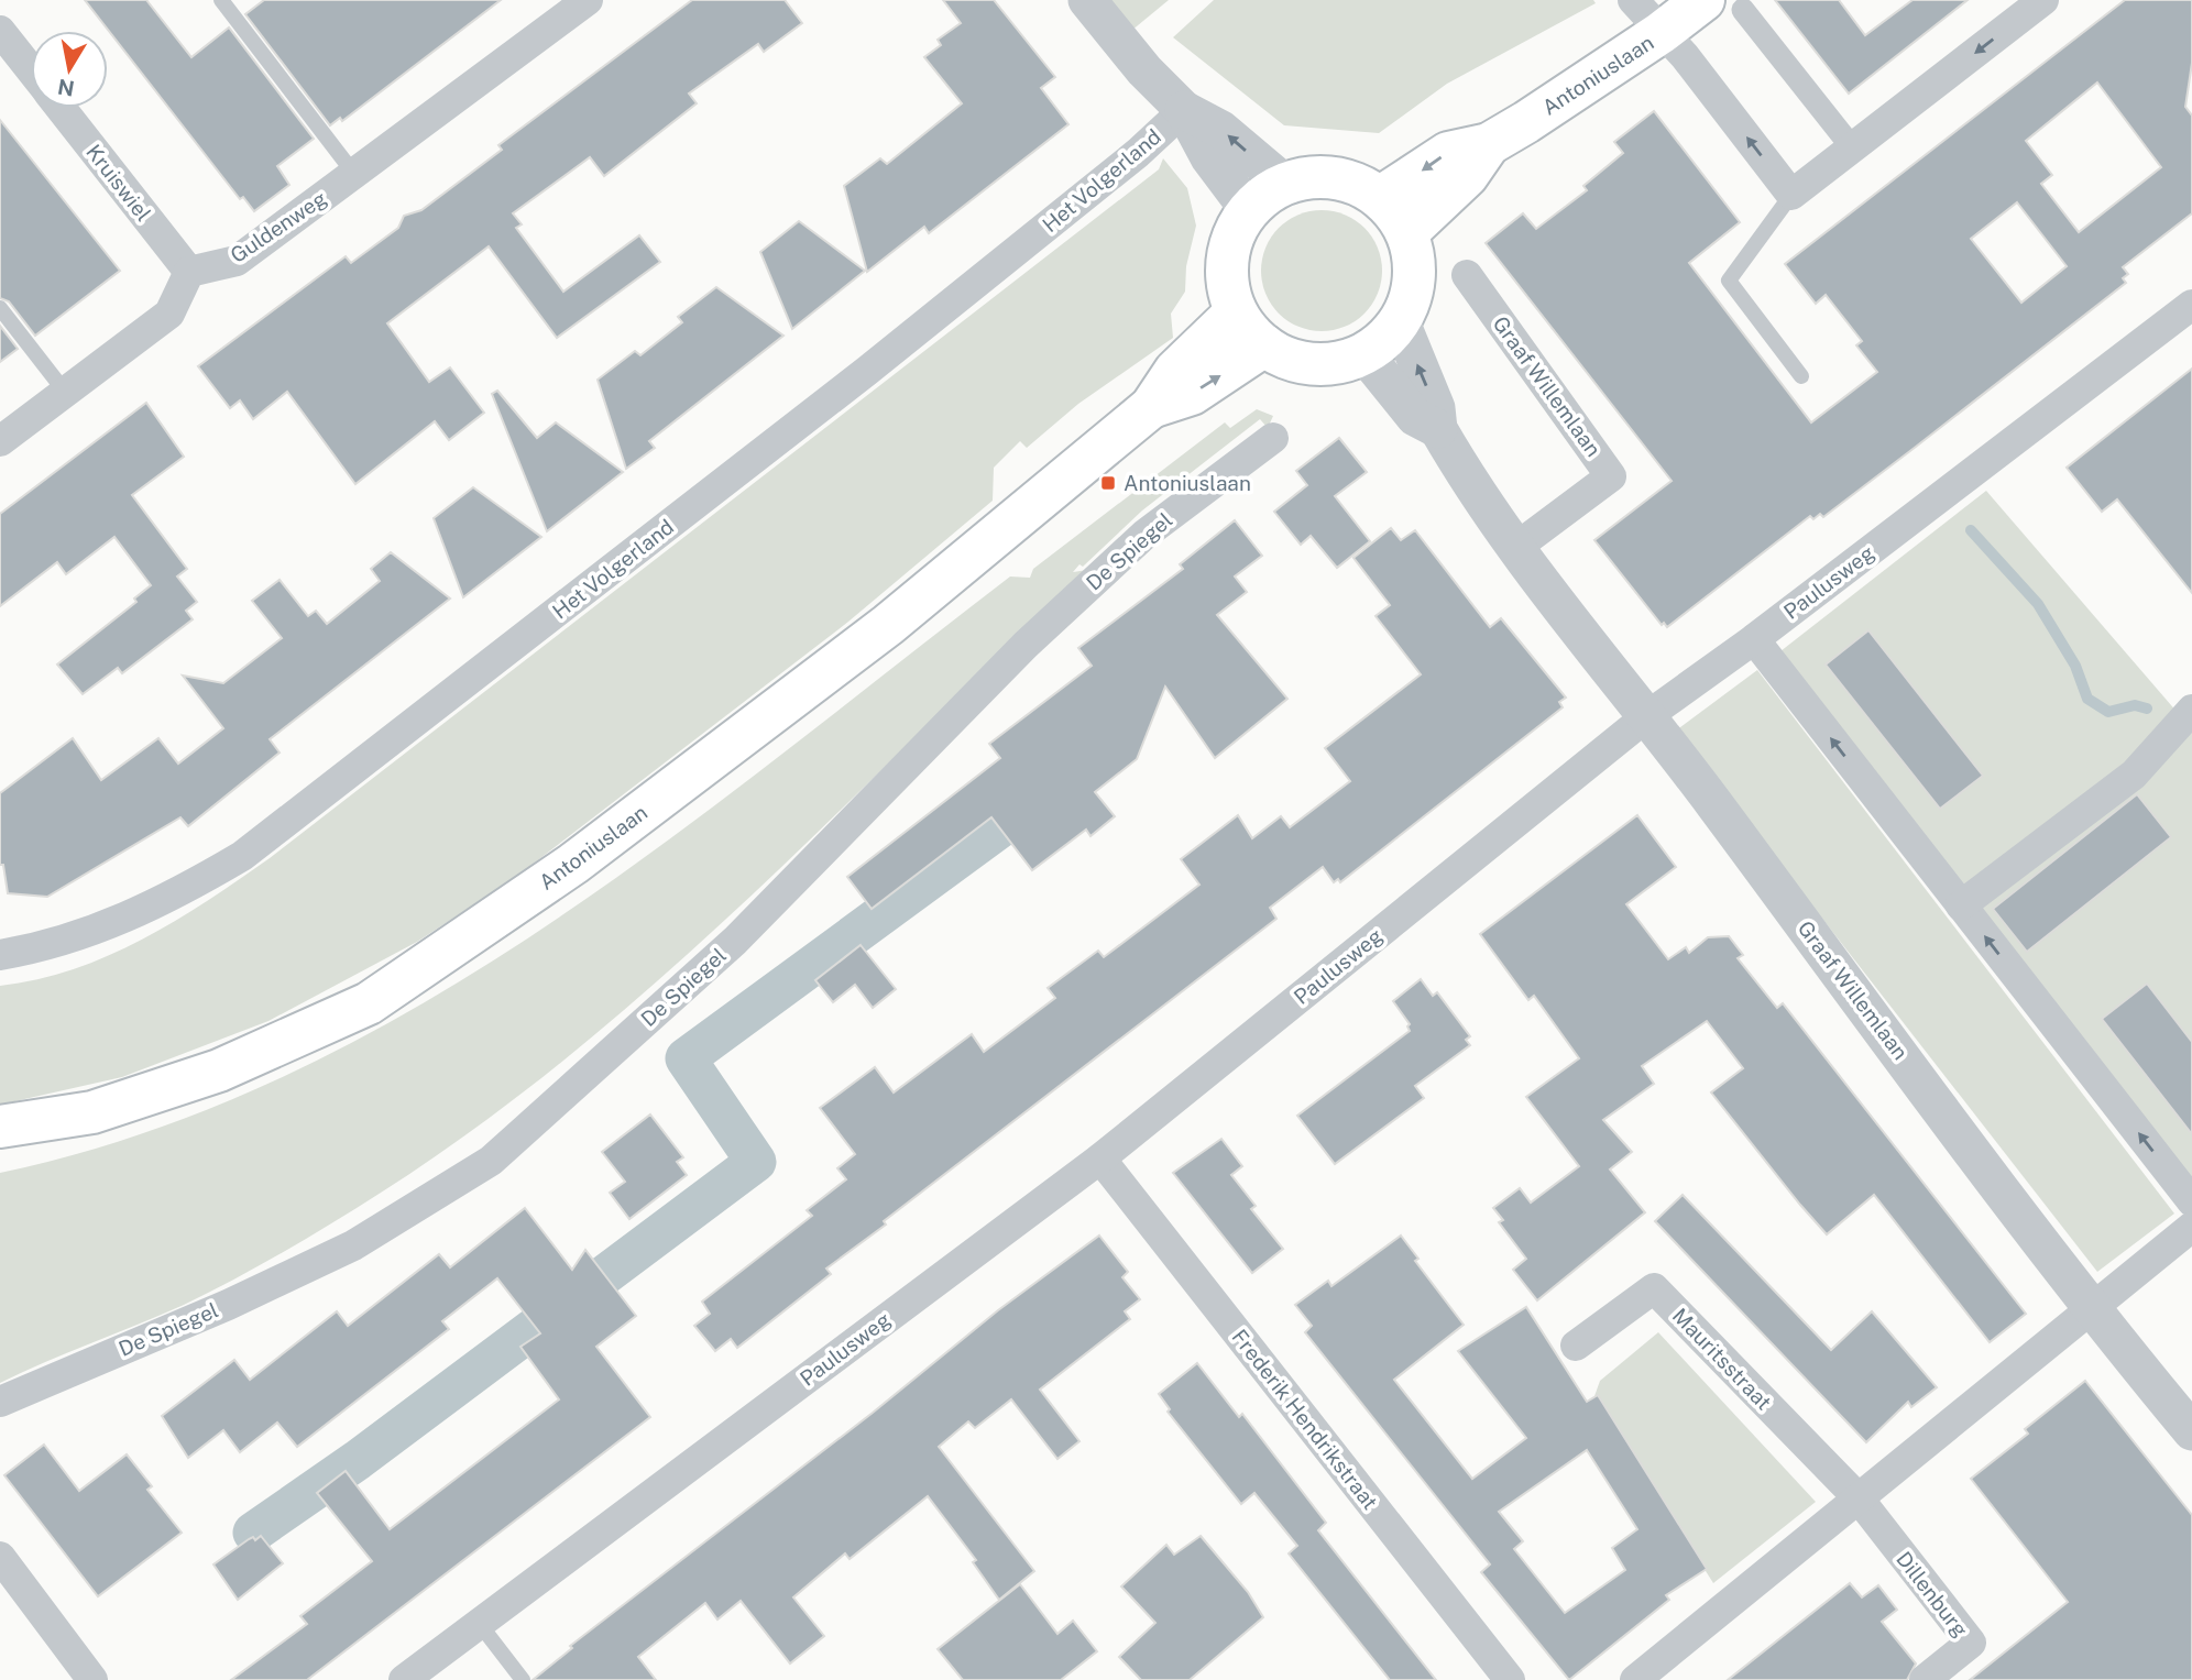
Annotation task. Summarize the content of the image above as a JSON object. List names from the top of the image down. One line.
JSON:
{"streets":{"main road":["Antoniuslaan"],"street":["Het Volgerland","Kruiswiel","Guldenweg","Graaf Willemlaan","De Spiegel","Paulusweg","Mauritsstraat","Frederik Hendrikstraat","Dillenburg"]},"crossings":[["Antoniuslaan","Graaf Willemlaan"],["Kruiswiel","Guldenweg"],["Graaf Willemlaan","Paulusweg"],["Paulusweg","Frederik Hendrikstraat"],["Mauritsstraat","Dillenburg"]],"places":{"transit":["Antoniuslaan"]},"north":"bottom"}
